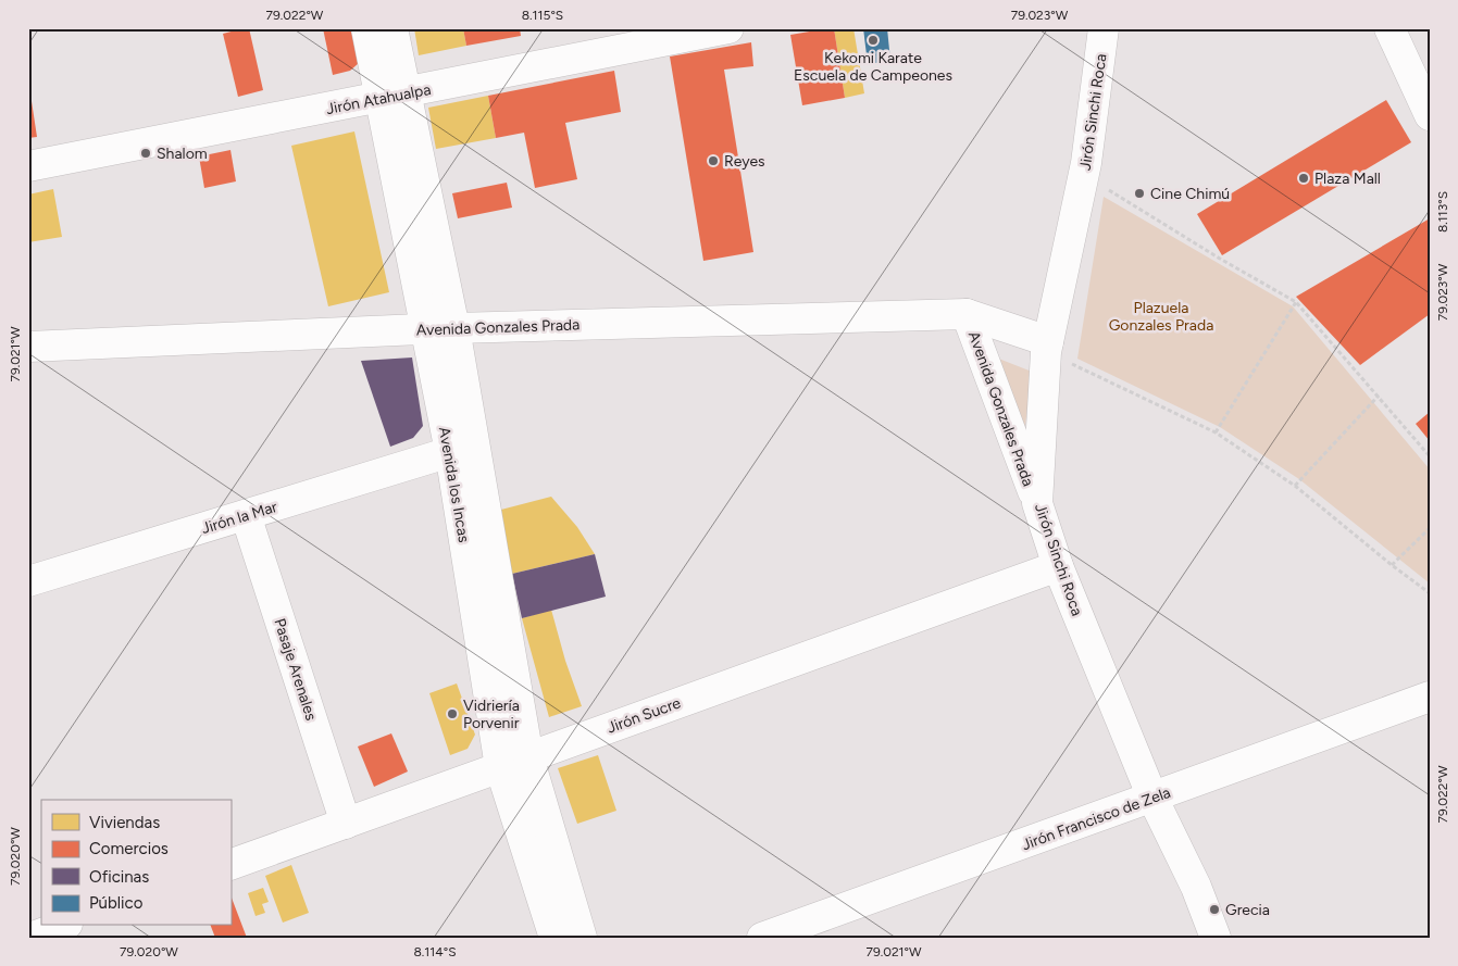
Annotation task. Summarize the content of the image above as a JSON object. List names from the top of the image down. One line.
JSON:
{"streets":{"street":["Jirón Atahualpa","Jirón Sinchi Roca","Avenida Gonzales Prada","Avenida los Incas","Jirón la Mar","Pasaje Arenales","Jirón Sucre","Jirón Francisco de Zela"]},"crossings":[["Jirón Atahualpa","Avenida los Incas"],["Jirón Sinchi Roca","Avenida Gonzales Prada"],["Jirón Sinchi Roca","Jirón Sucre"],["Jirón Sinchi Roca","Jirón Francisco de Zela"],["Avenida Gonzales Prada","Avenida los Incas"],["Avenida los Incas","Jirón la Mar"],["Avenida los Incas","Jirón Sucre"],["Jirón la Mar","Pasaje Arenales"],["Pasaje Arenales","Jirón Sucre"]],"parks":["Plazuela Gonzales Prada"],"places":["Kekomi Karate Escuela de Campeones","Shalom","Reyes","Plaza Mall","Cine Chimú","Vidriería Porvenir","Grecia"],"legend":["Viviendas","Comercios","Oficinas","Público"],"coordinates":["79.022°W","8.115°S","79.023°W","8.113°S","79.021°W","79.020°W","8.114°S"]}
